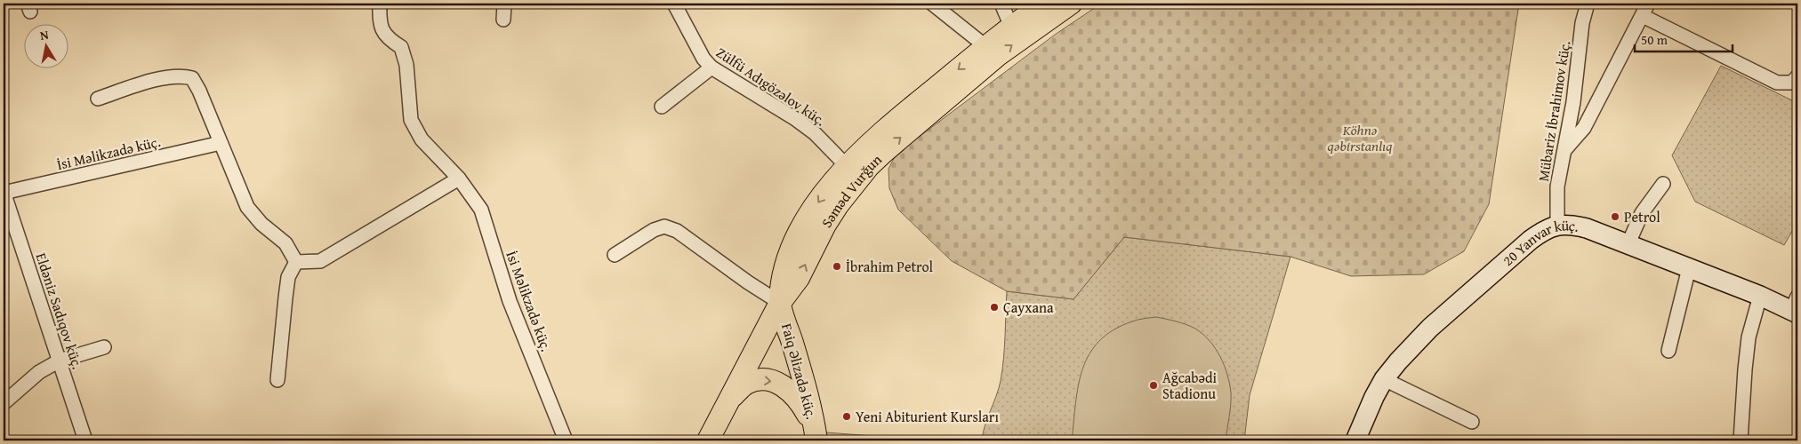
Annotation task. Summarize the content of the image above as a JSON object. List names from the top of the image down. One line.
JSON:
{"streets":{"main road":["Səməd Vurğun","Faiq Əlizadə küç."],"street":["Zülfü Adıgözəlov küç.","Mübariz İbrahimov küç.","İsi Məlikzadə küç.","20 Yanvar küç.","Eldəniz Sadıqov küç."]},"crossings":[["Zülfü Adıgözəlov küç.","Səməd Vurğun"],["Mübariz İbrahimov küç.","20 Yanvar küç."],["İsi Məlikzadə küç.","Eldəniz Sadıqov küç."],["Səməd Vurğun","Faiq Əlizadə küç."]],"parks":["Köhnə qəbirstanlıq"],"places":["Petrol","İbrahim Petrol","Çayxana","Ağcabədi Stadionu","Yeni Abiturient Kursları"],"scale_bar":"50 m","north":"top"}
